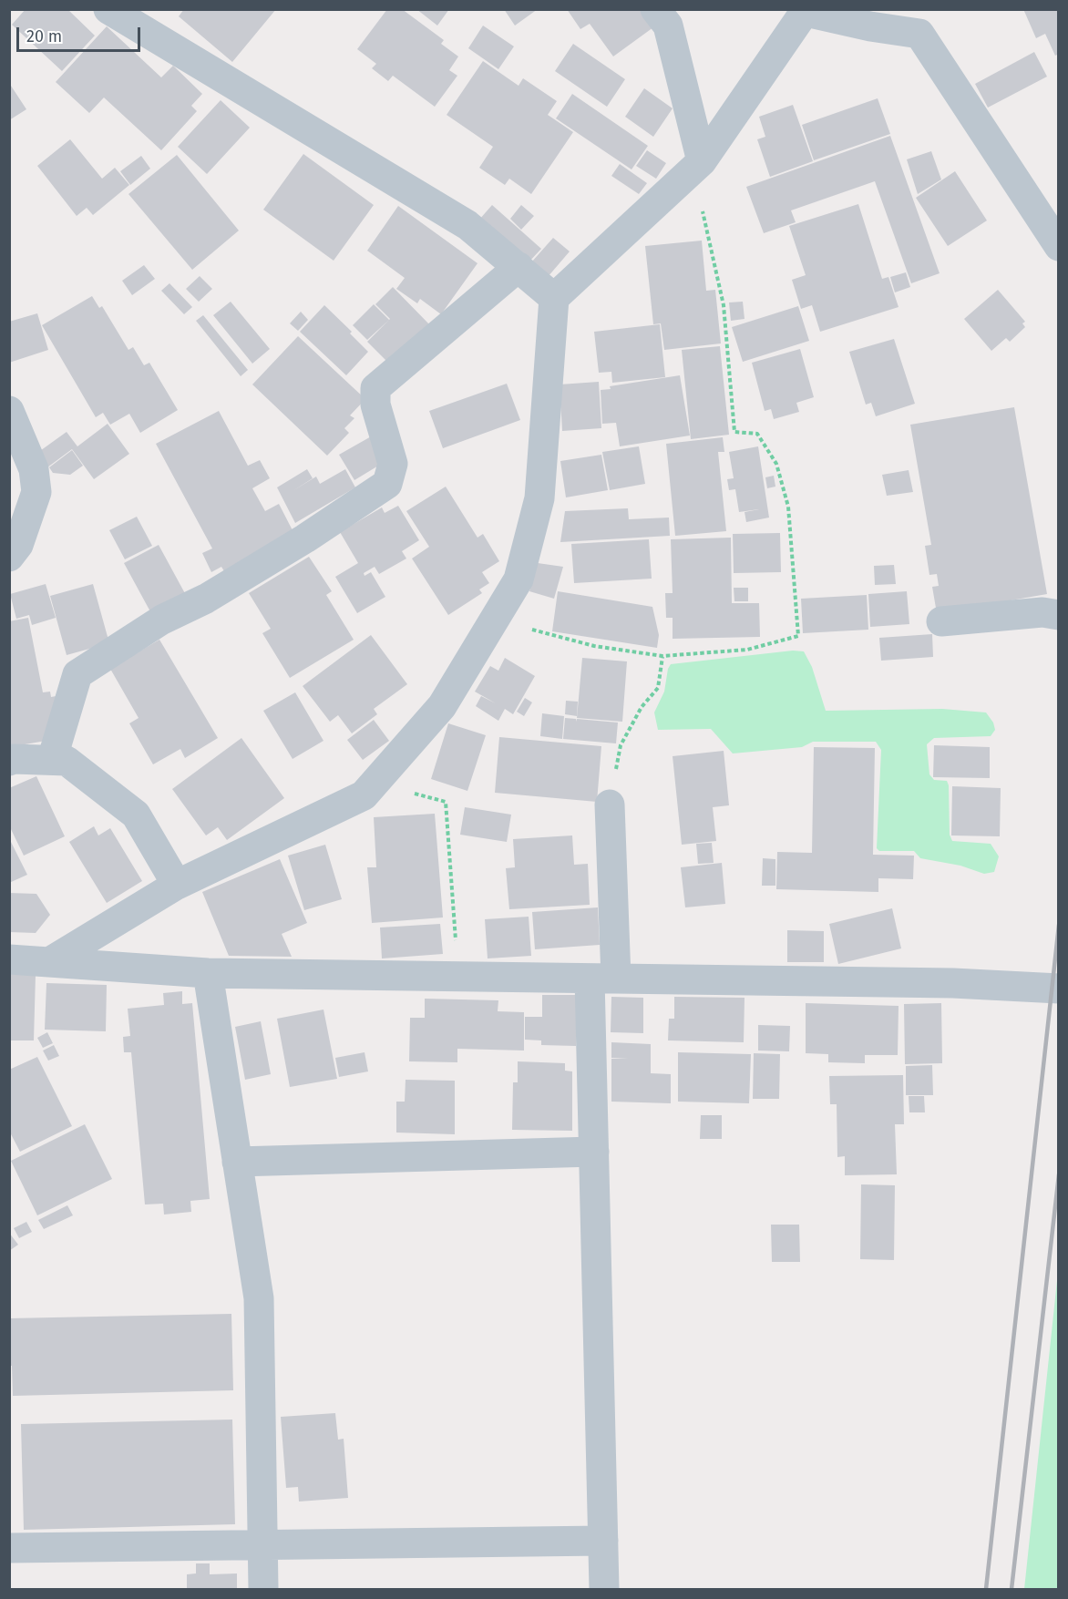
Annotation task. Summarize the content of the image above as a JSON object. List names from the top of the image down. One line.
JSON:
{"scale_bar":"20 m"}
